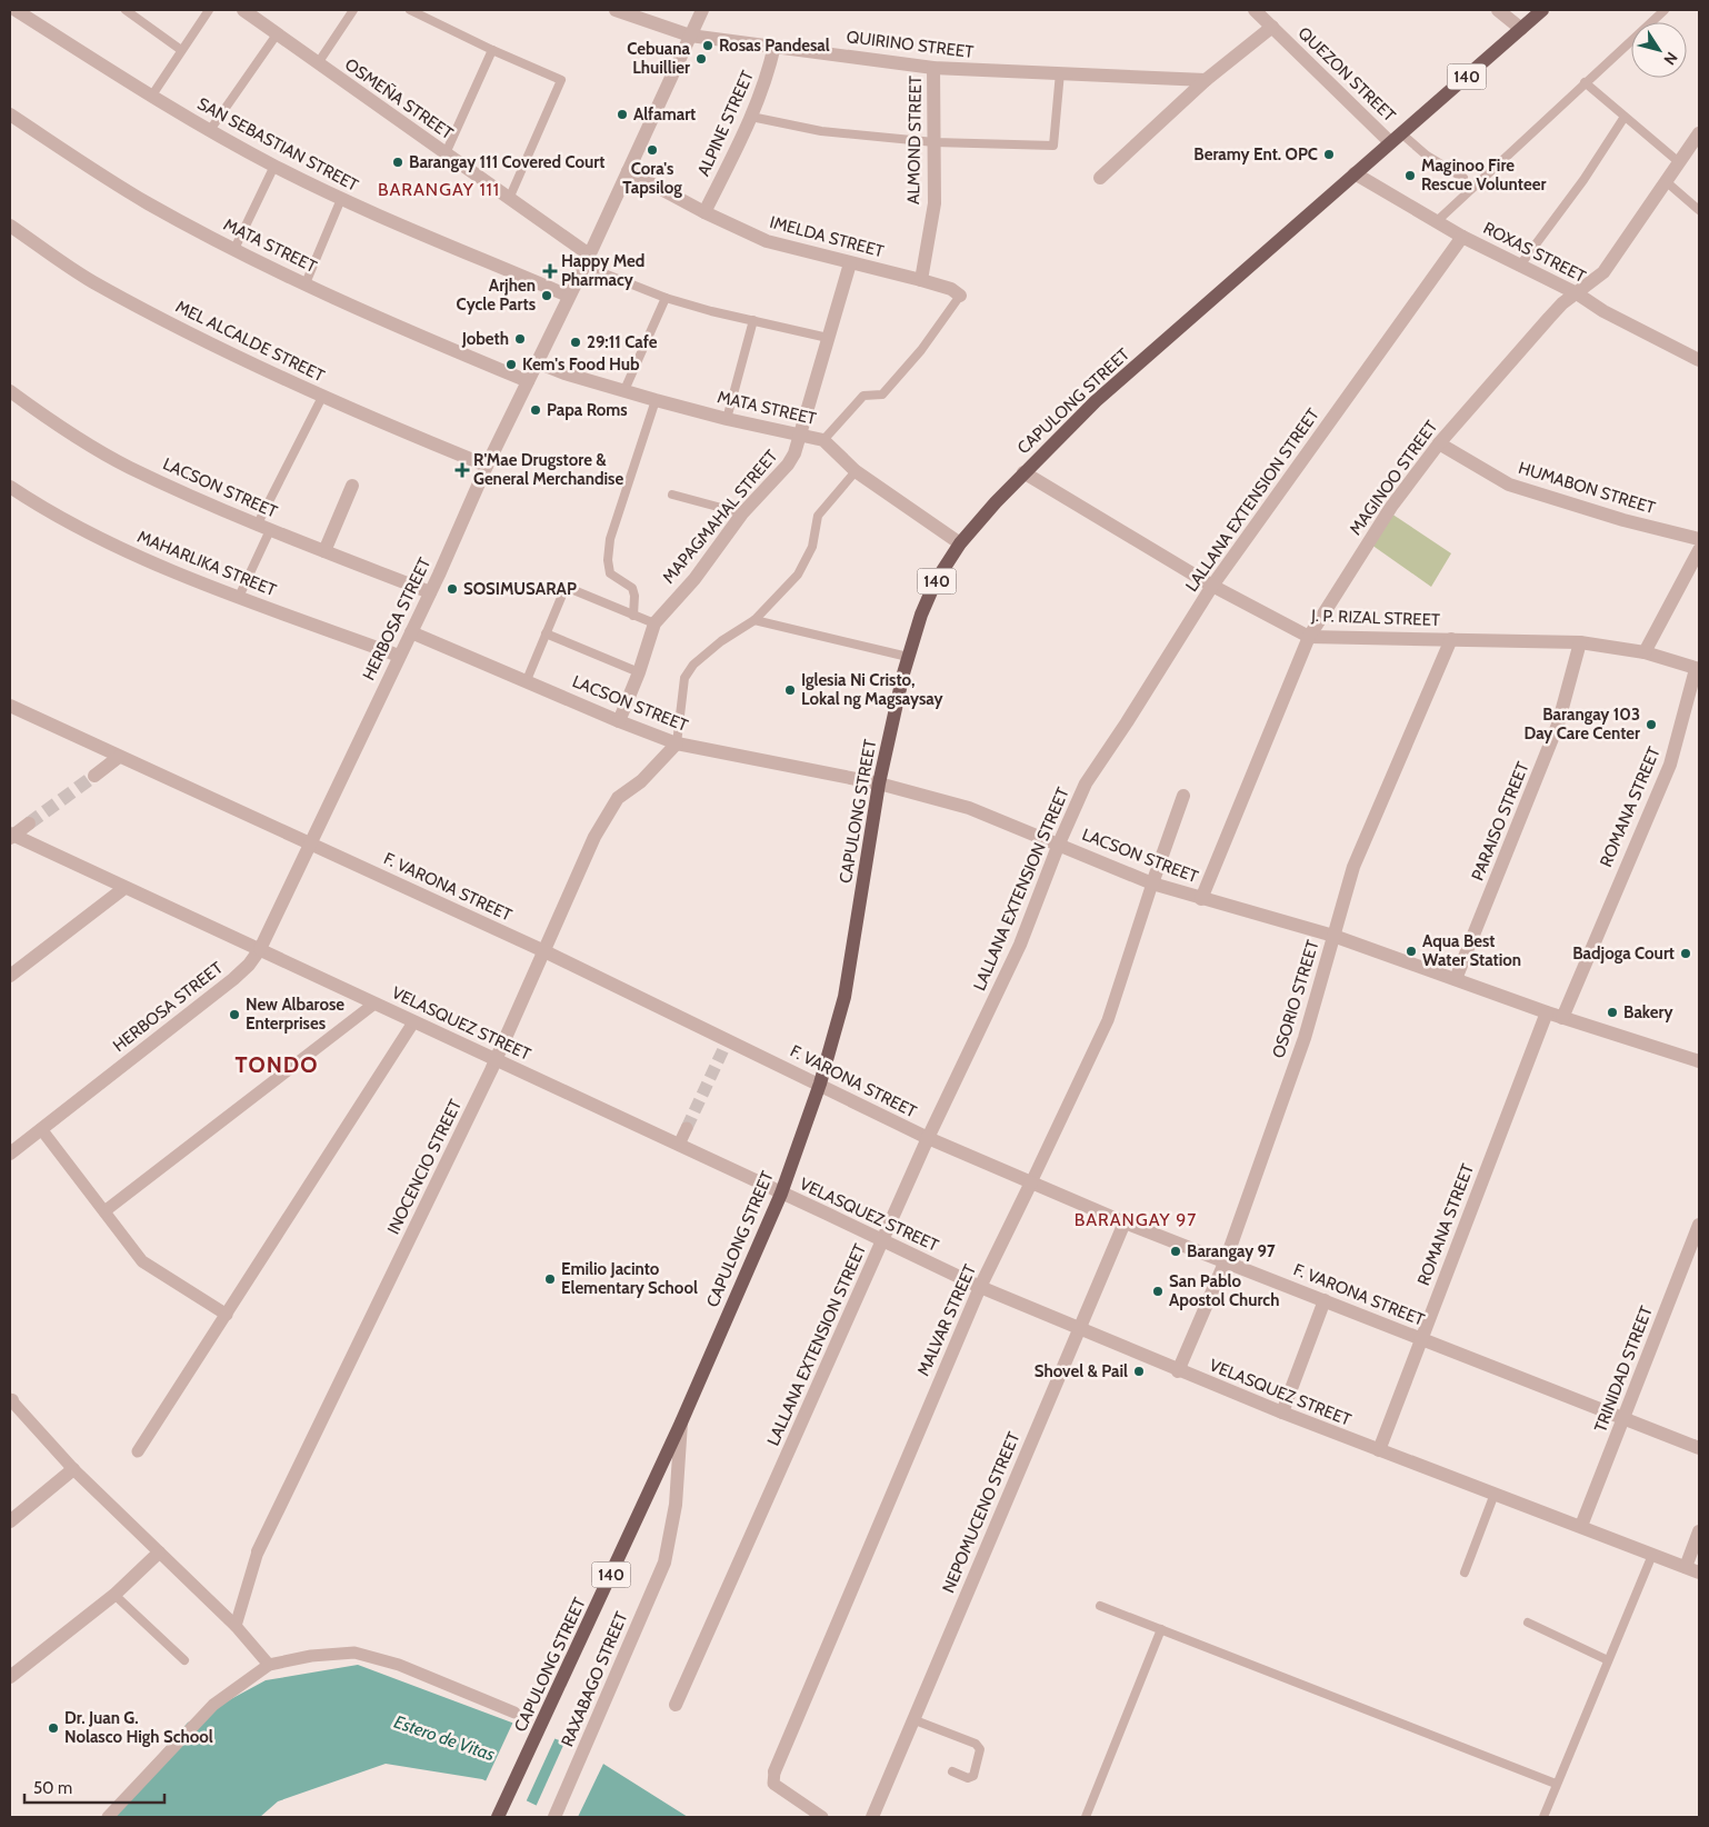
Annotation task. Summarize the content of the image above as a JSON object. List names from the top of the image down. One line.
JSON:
{"streets":{"main road":["140","CAPULONG STREET"],"street":["QUIRINO STREET","QUEZON STREET","OSMEÑA STREET","ALPINE STREET","ALMOND STREET","SAN SEBASTIAN STREET","IMELDA STREET","MATA STREET","ROXAS STREET","MEL ALCALDE STREET","MAGINOO STREET","LACSON STREET","HUMABON STREET","LALLANA EXTENSION STREET","MAPAGMAHAL STREET","MAHARLIKA STREET","J. P. RIZAL STREET","HERBOSA STREET","ROMANA STREET","PARAISO STREET","F. VARONA STREET","OSORIO STREET","VELASQUEZ STREET","INOCENCIO STREET","MALVAR STREET","TRINIDAD STREET","NEPOMUCENO STREET","RAXABAGO STREET"]},"crossings":[["QUIRINO STREET","ALPINE STREET"],["QUIRINO STREET","ALMOND STREET"],["QUIRINO STREET","HERBOSA STREET"],["QUEZON STREET","CAPULONG STREET"],["OSMEÑA STREET","HERBOSA STREET"],["ALPINE STREET","IMELDA STREET"],["ALMOND STREET","IMELDA STREET"],["SAN SEBASTIAN STREET","HERBOSA STREET"],["IMELDA STREET","MAPAGMAHAL STREET"],["IMELDA STREET","HERBOSA STREET"],["MATA STREET","CAPULONG STREET"],["MATA STREET","MAPAGMAHAL STREET"],["MATA STREET","HERBOSA STREET"],["ROXAS STREET","CAPULONG STREET"],["ROXAS STREET","MAGINOO STREET"],["ROXAS STREET","LALLANA EXTENSION STREET"],["MEL ALCALDE STREET","HERBOSA STREET"],["CAPULONG STREET","LACSON STREET"],["CAPULONG STREET","J. P. RIZAL STREET"],["CAPULONG STREET","F. VARONA STREET"],["CAPULONG STREET","VELASQUEZ STREET"],["CAPULONG STREET","RAXABAGO STREET"],["MAGINOO STREET","LACSON STREET"],["MAGINOO STREET","HUMABON STREET"],["MAGINOO STREET","J. P. RIZAL STREET"],["LACSON STREET","LALLANA EXTENSION STREET"],["LACSON STREET","MAPAGMAHAL STREET"],["LACSON STREET","HERBOSA STREET"],["LACSON STREET","ROMANA STREET"],["LACSON STREET","PARAISO STREET"],["LACSON STREET","OSORIO STREET"],["LACSON STREET","INOCENCIO STREET"],["LACSON STREET","MALVAR STREET"],["LALLANA EXTENSION STREET","J. P. RIZAL STREET"],["LALLANA EXTENSION STREET","F. VARONA STREET"],["LALLANA EXTENSION STREET","VELASQUEZ STREET"],["MAHARLIKA STREET","HERBOSA STREET"],["J. P. RIZAL STREET","ROMANA STREET"],["J. P. RIZAL STREET","PARAISO STREET"],["J. P. RIZAL STREET","OSORIO STREET"],["HERBOSA STREET","F. VARONA STREET"],["HERBOSA STREET","VELASQUEZ STREET"],["ROMANA STREET","F. VARONA STREET"],["ROMANA STREET","VELASQUEZ STREET"],["F. VARONA STREET","OSORIO STREET"],["F. VARONA STREET","INOCENCIO STREET"],["F. VARONA STREET","MALVAR STREET"],["F. VARONA STREET","TRINIDAD STREET"],["F. VARONA STREET","NEPOMUCENO STREET"],["OSORIO STREET","VELASQUEZ STREET"],["VELASQUEZ STREET","INOCENCIO STREET"],["VELASQUEZ STREET","MALVAR STREET"],["VELASQUEZ STREET","TRINIDAD STREET"],["VELASQUEZ STREET","NEPOMUCENO STREET"]],"districts":["BARANGAY 111","TONDO","BARANGAY 97"],"water":["Estero de Vitas"],"places":{"other":["Rosas Pandesal","Cebuana Lhuillier","Alfamart","Cora's Tapsilog","Beramy Ent. OPC","Barangay 111 Covered Court","Maginoo Fire Rescue Volunteer","Arjhen Cycle Parts","Jobeth","29:11 Cafe","Kem's Food Hub","Papa Roms","SOSIMUSARAP","Iglesia Ni Cristo, Lokal ng Magsaysay","Barangay 103 Day Care Center","Aqua Best Water Station","Badjoga Court","Bakery","New Albarose Enterprises","Barangay 97","Emilio Jacinto Elementary School","San Pablo Apostol Church","Shovel & Pail","Dr. Juan G. Nolasco High School"],"health":["Happy Med Pharmacy","R'Mae Drugstore & General Merchandise"]},"scale_bar":"50 m","north":"bottom right"}
